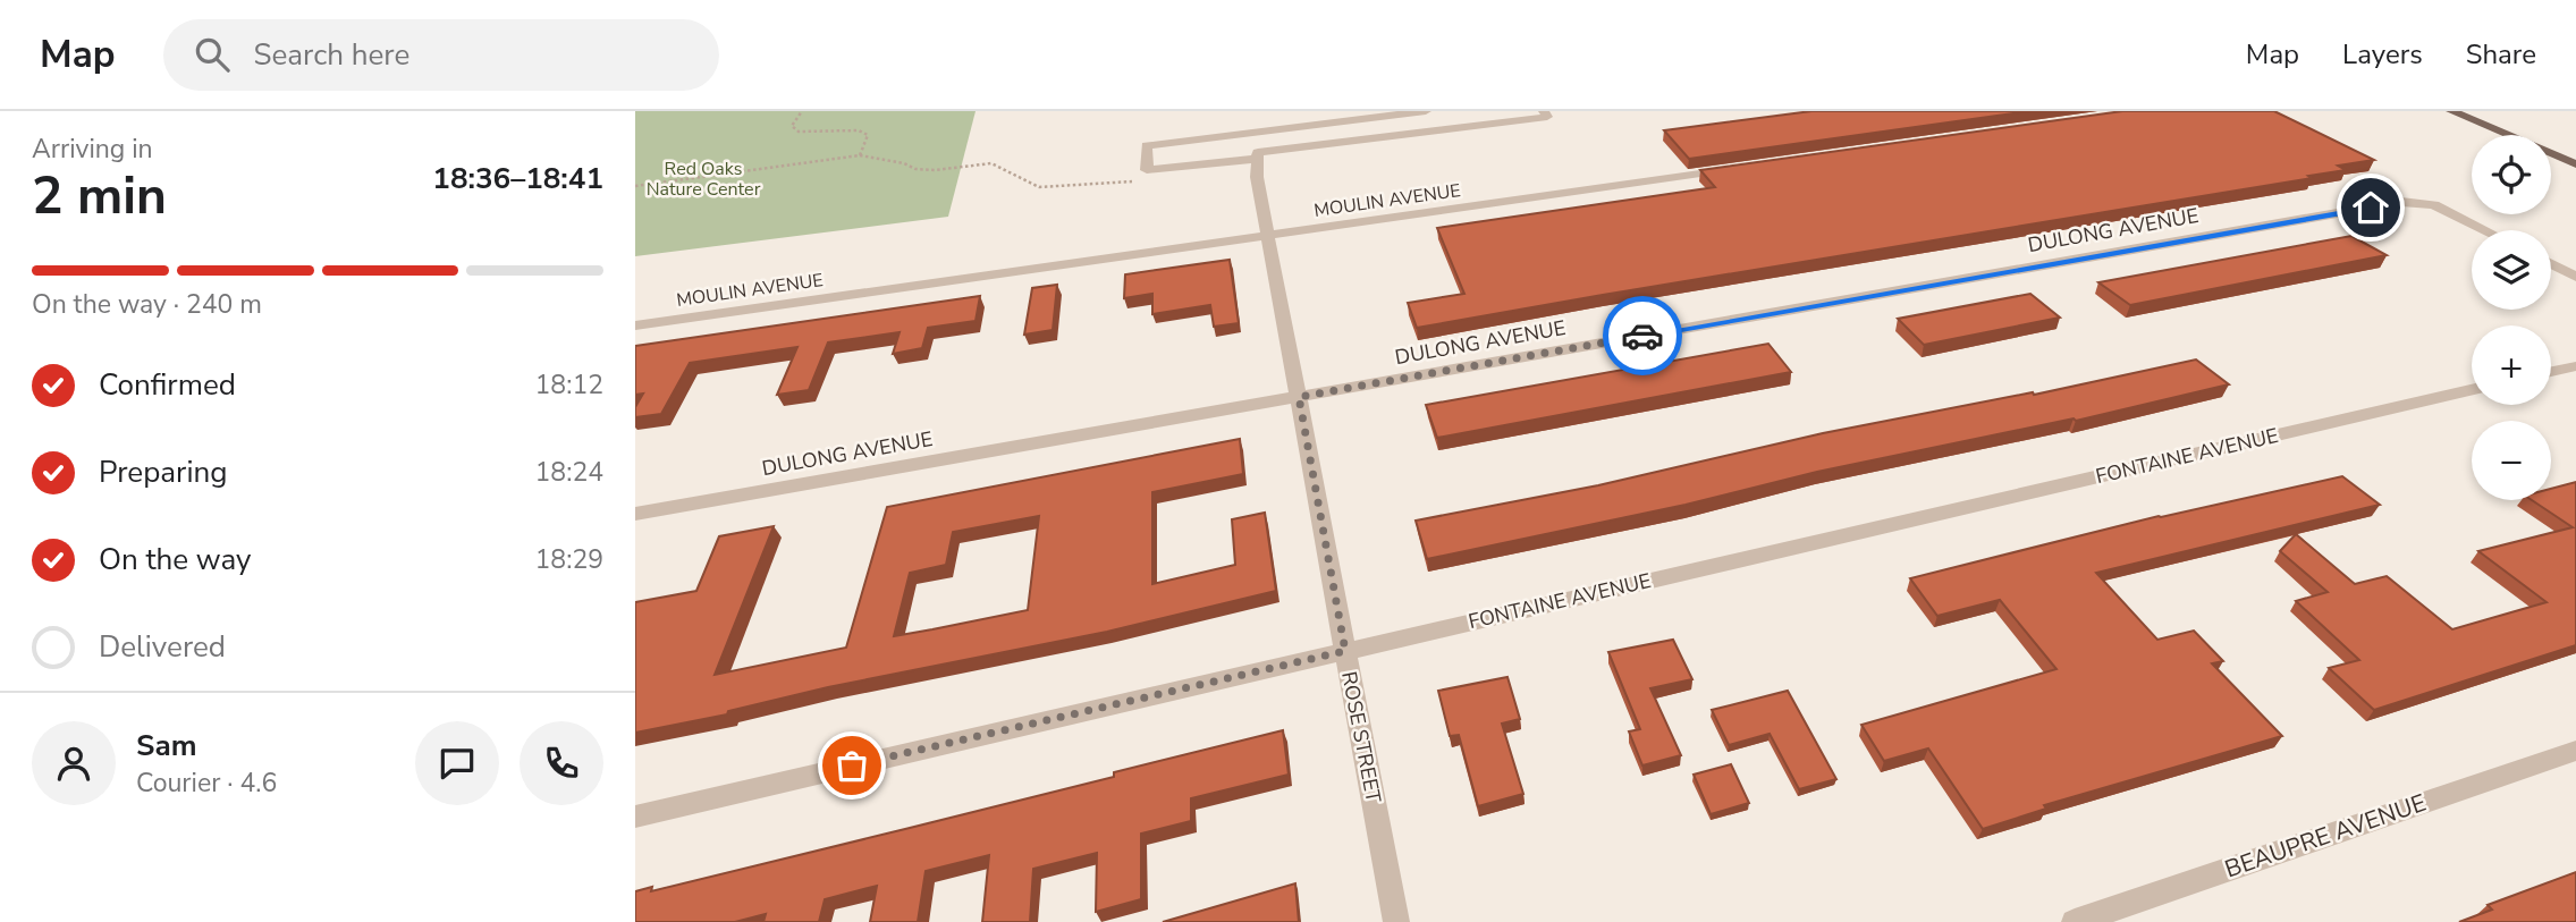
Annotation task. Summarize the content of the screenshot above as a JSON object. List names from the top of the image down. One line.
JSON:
{"streets":{"street":["MOULIN AVENUE","DULONG AVENUE","FONTAINE AVENUE","ROSE STREET","BEAUPRE AVENUE"]},"crossings":[["MOULIN AVENUE","ROSE STREET"],["DULONG AVENUE","ROSE STREET"],["FONTAINE AVENUE","ROSE STREET"]],"parks":["Red Oaks Nature Center"],"page":{"header":"Map","search":"Search here","nav":["Map","Layers","Share"],"heading":["2 min","Arriving in","18:36–18:41"],"panel":["Sam","Courier · 4.6"],"map_buttons":["+","−"],"bar":"On the way · 240 m","list":[["Confirmed","18:12"],["Preparing","18:24"],["On the way","18:29"],"Delivered"]}}
